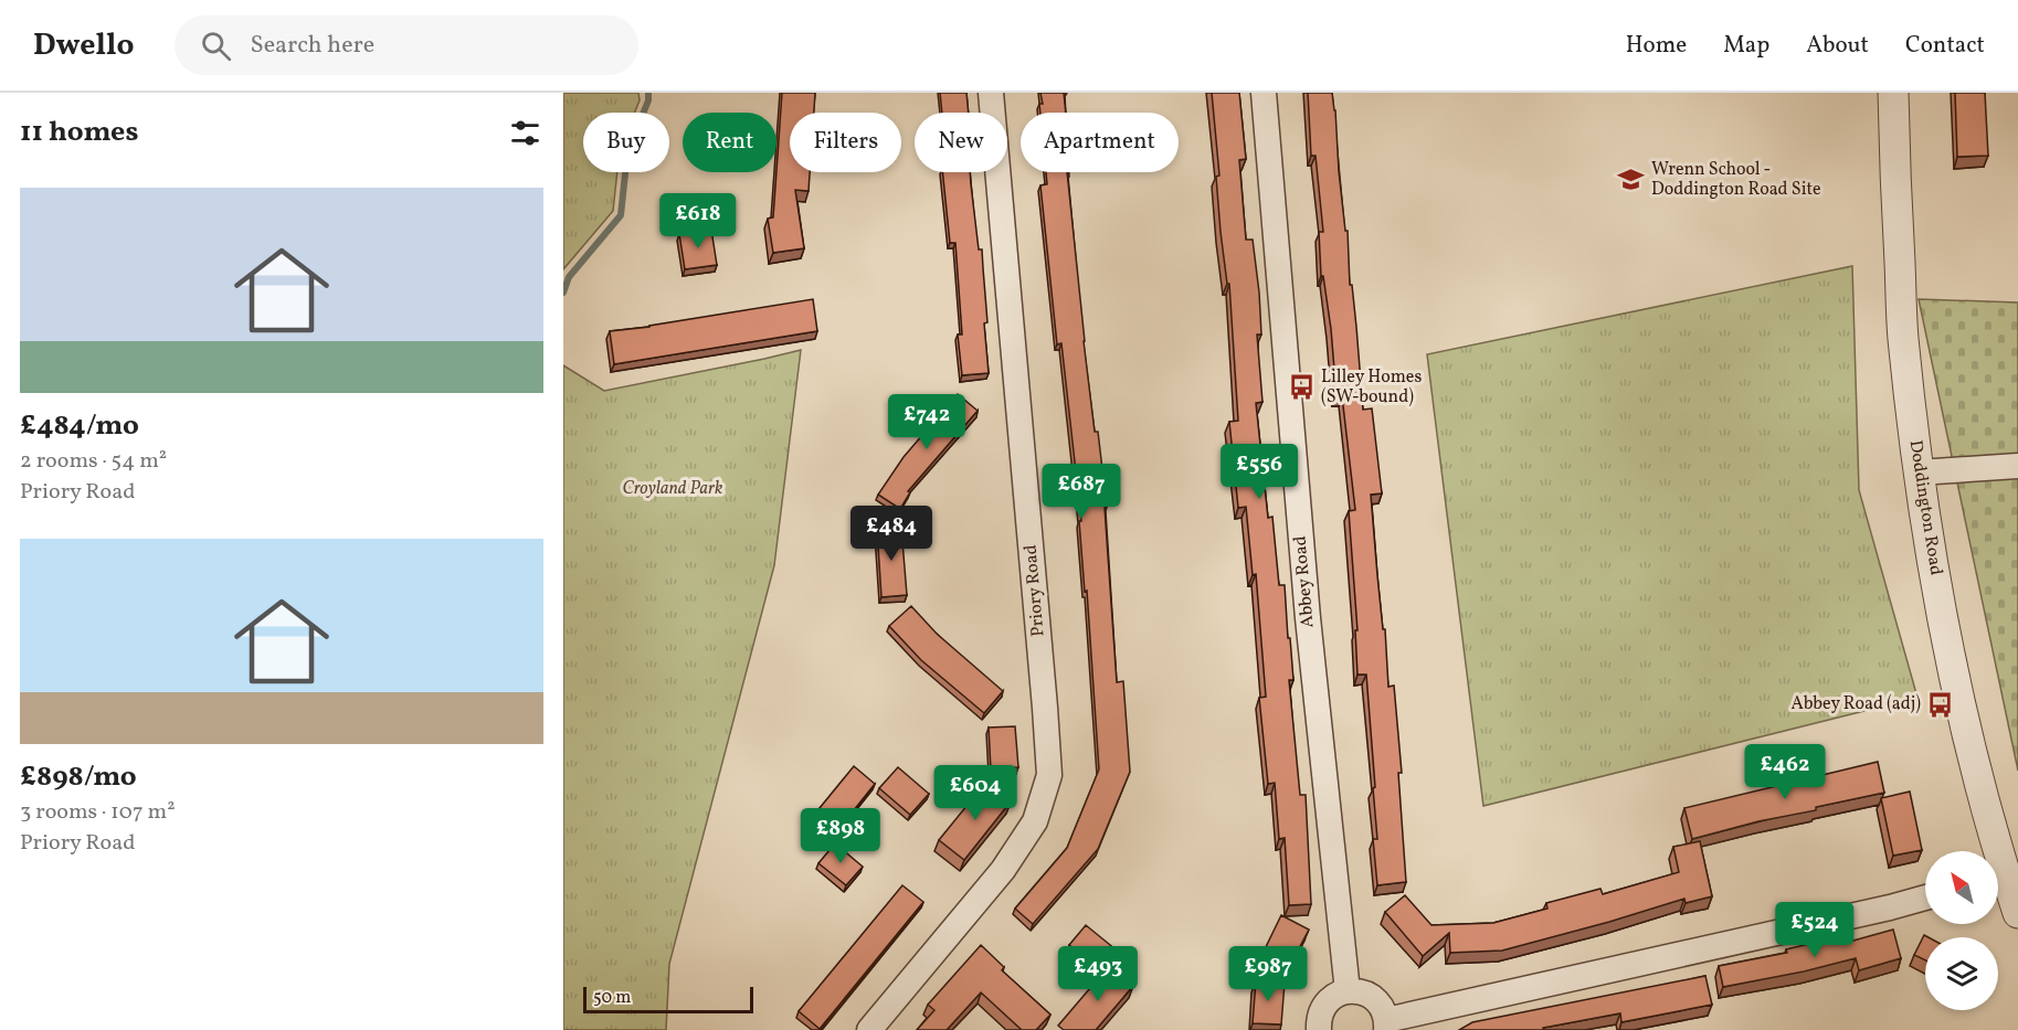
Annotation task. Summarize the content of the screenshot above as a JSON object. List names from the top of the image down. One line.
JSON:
{"streets":{"street":["Doddington Road","Abbey Road","Priory Road"]},"parks":["Croyland Park"],"places":{"school or university":["Wrenn School - Doddington Road Site"],"bus stop":["Lilley Homes (SW-bound)","Abbey Road (adj)"]},"scale_bar":"50 m","north":"top left","page":{"header":"Dwello","search":"Search here","nav":["Home","Map","About","Contact"],"heading":"11 homes","chip":["Buy","Rent","Filters","New","Apartment"],"list":[{"name":"£484/mo","note":"2 rooms · 54 m² · Priory Road"},{"name":"£898/mo","note":"3 rooms · 107 m² · Priory Road"}],"price":["£618","£742","£556","£687","£484","£462","£604","£898","£524","£493","£987"],"scale":"50 m"}}
